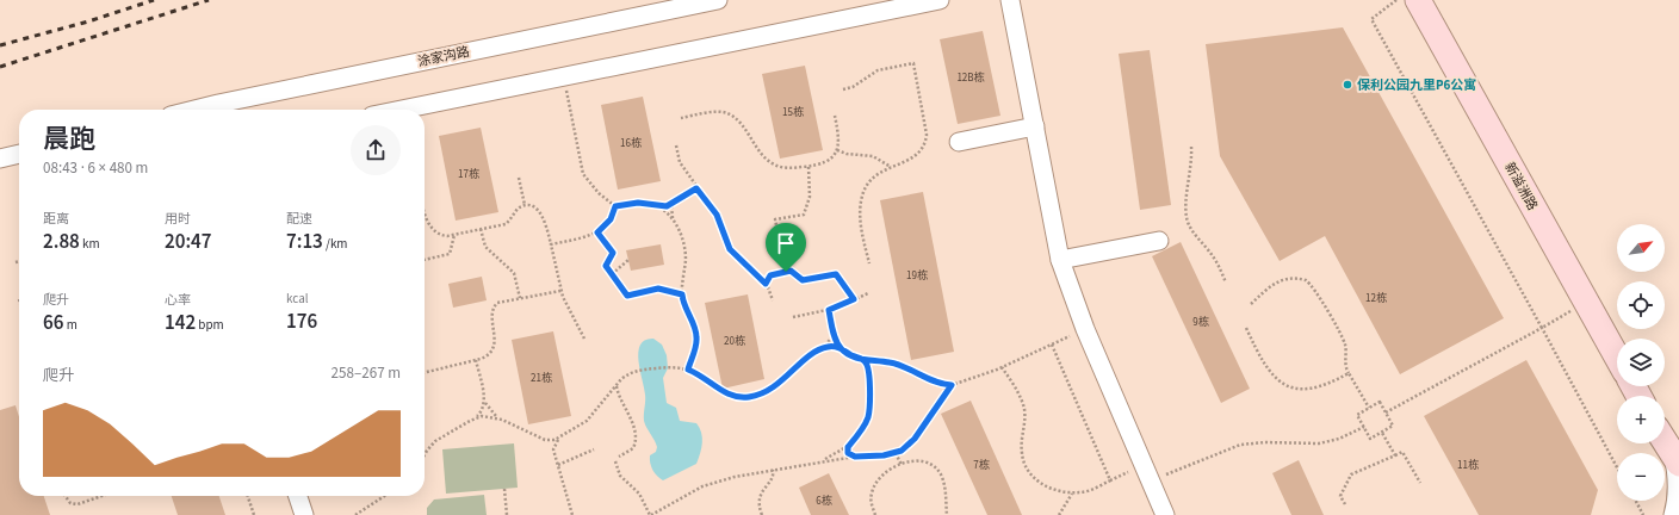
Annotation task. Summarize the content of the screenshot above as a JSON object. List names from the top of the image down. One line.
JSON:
{"streets":{"street":["涂家沟路","新溢洲路"]},"places":["保利公园九里P6公寓"],"house_numbers":["12B栋","15栋","16栋","17栋","19栋","12栋","9栋","20栋","21栋","7栋","11栋","6栋"],"north":"top right","page":{"heading":["晨跑","08:43 · 6 × 480 m"],"stats":[["距离","2.88 km"],["用时","20:47"],["配速","7:13 /km"],["爬升","66 m"],["心率","142 bpm"],["kcal","176"]],"map_buttons":["+","−"],"chart":["爬升","258–267 m"]}}
